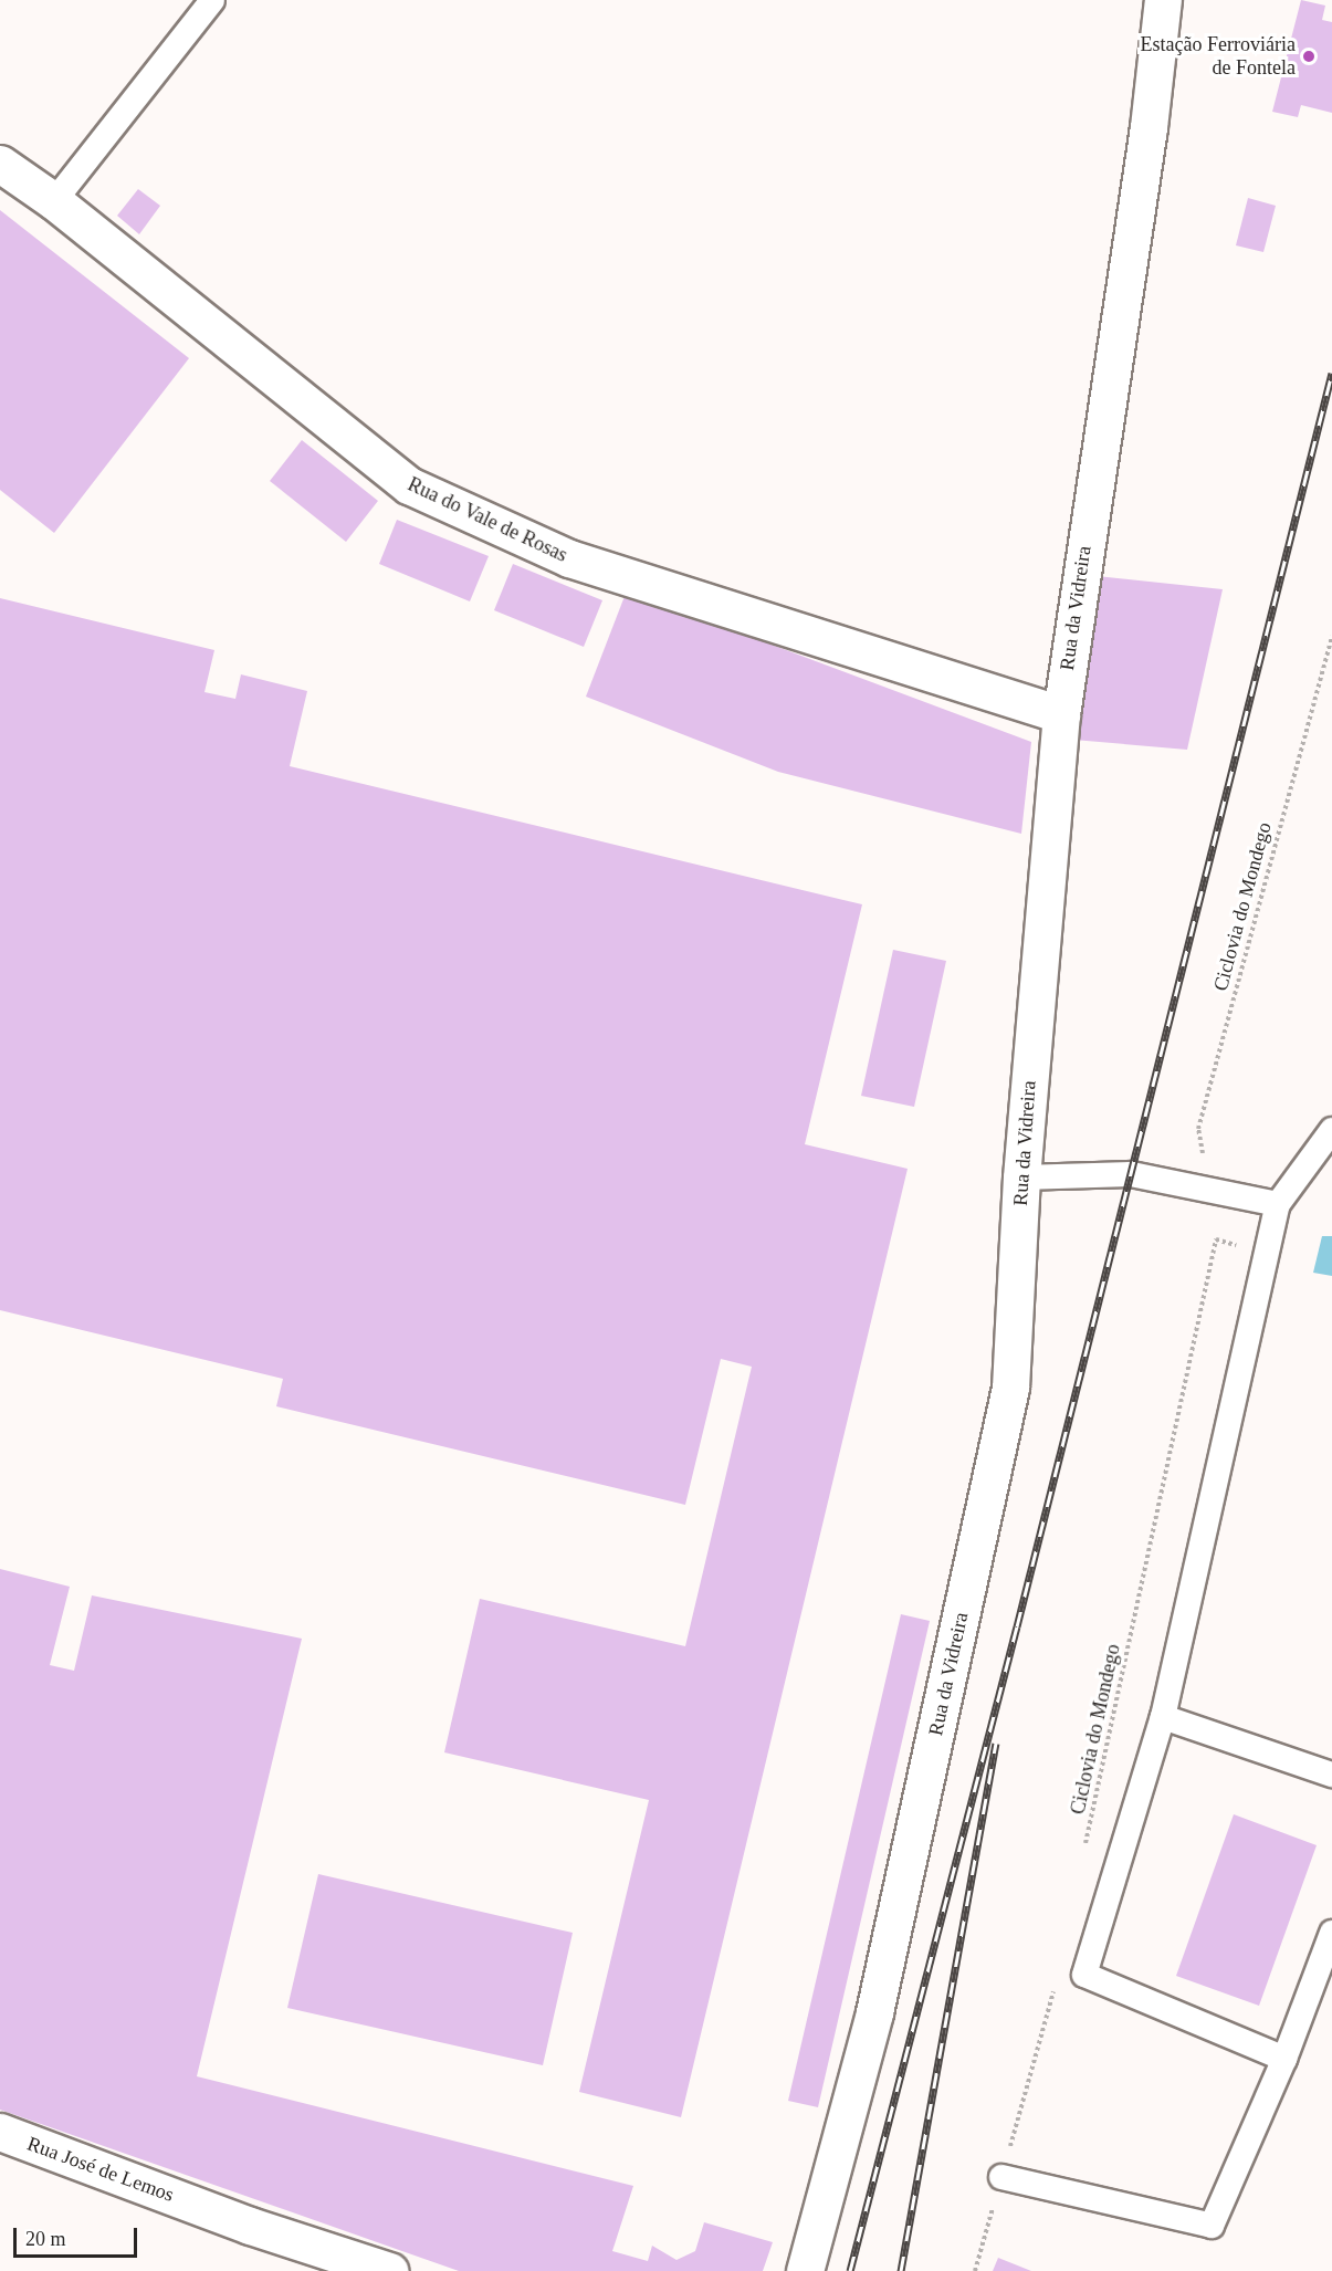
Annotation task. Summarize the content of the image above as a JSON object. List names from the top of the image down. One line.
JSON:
{"streets":{"street":["Rua do Vale de Rosas","Rua da Vidreira","Rua José de Lemos"],"path":["Ciclovia do Mondego"]},"crossings":[["Rua do Vale de Rosas","Rua da Vidreira"]],"places":["Estação Ferroviária de Fontela"],"scale_bar":"20 m"}
